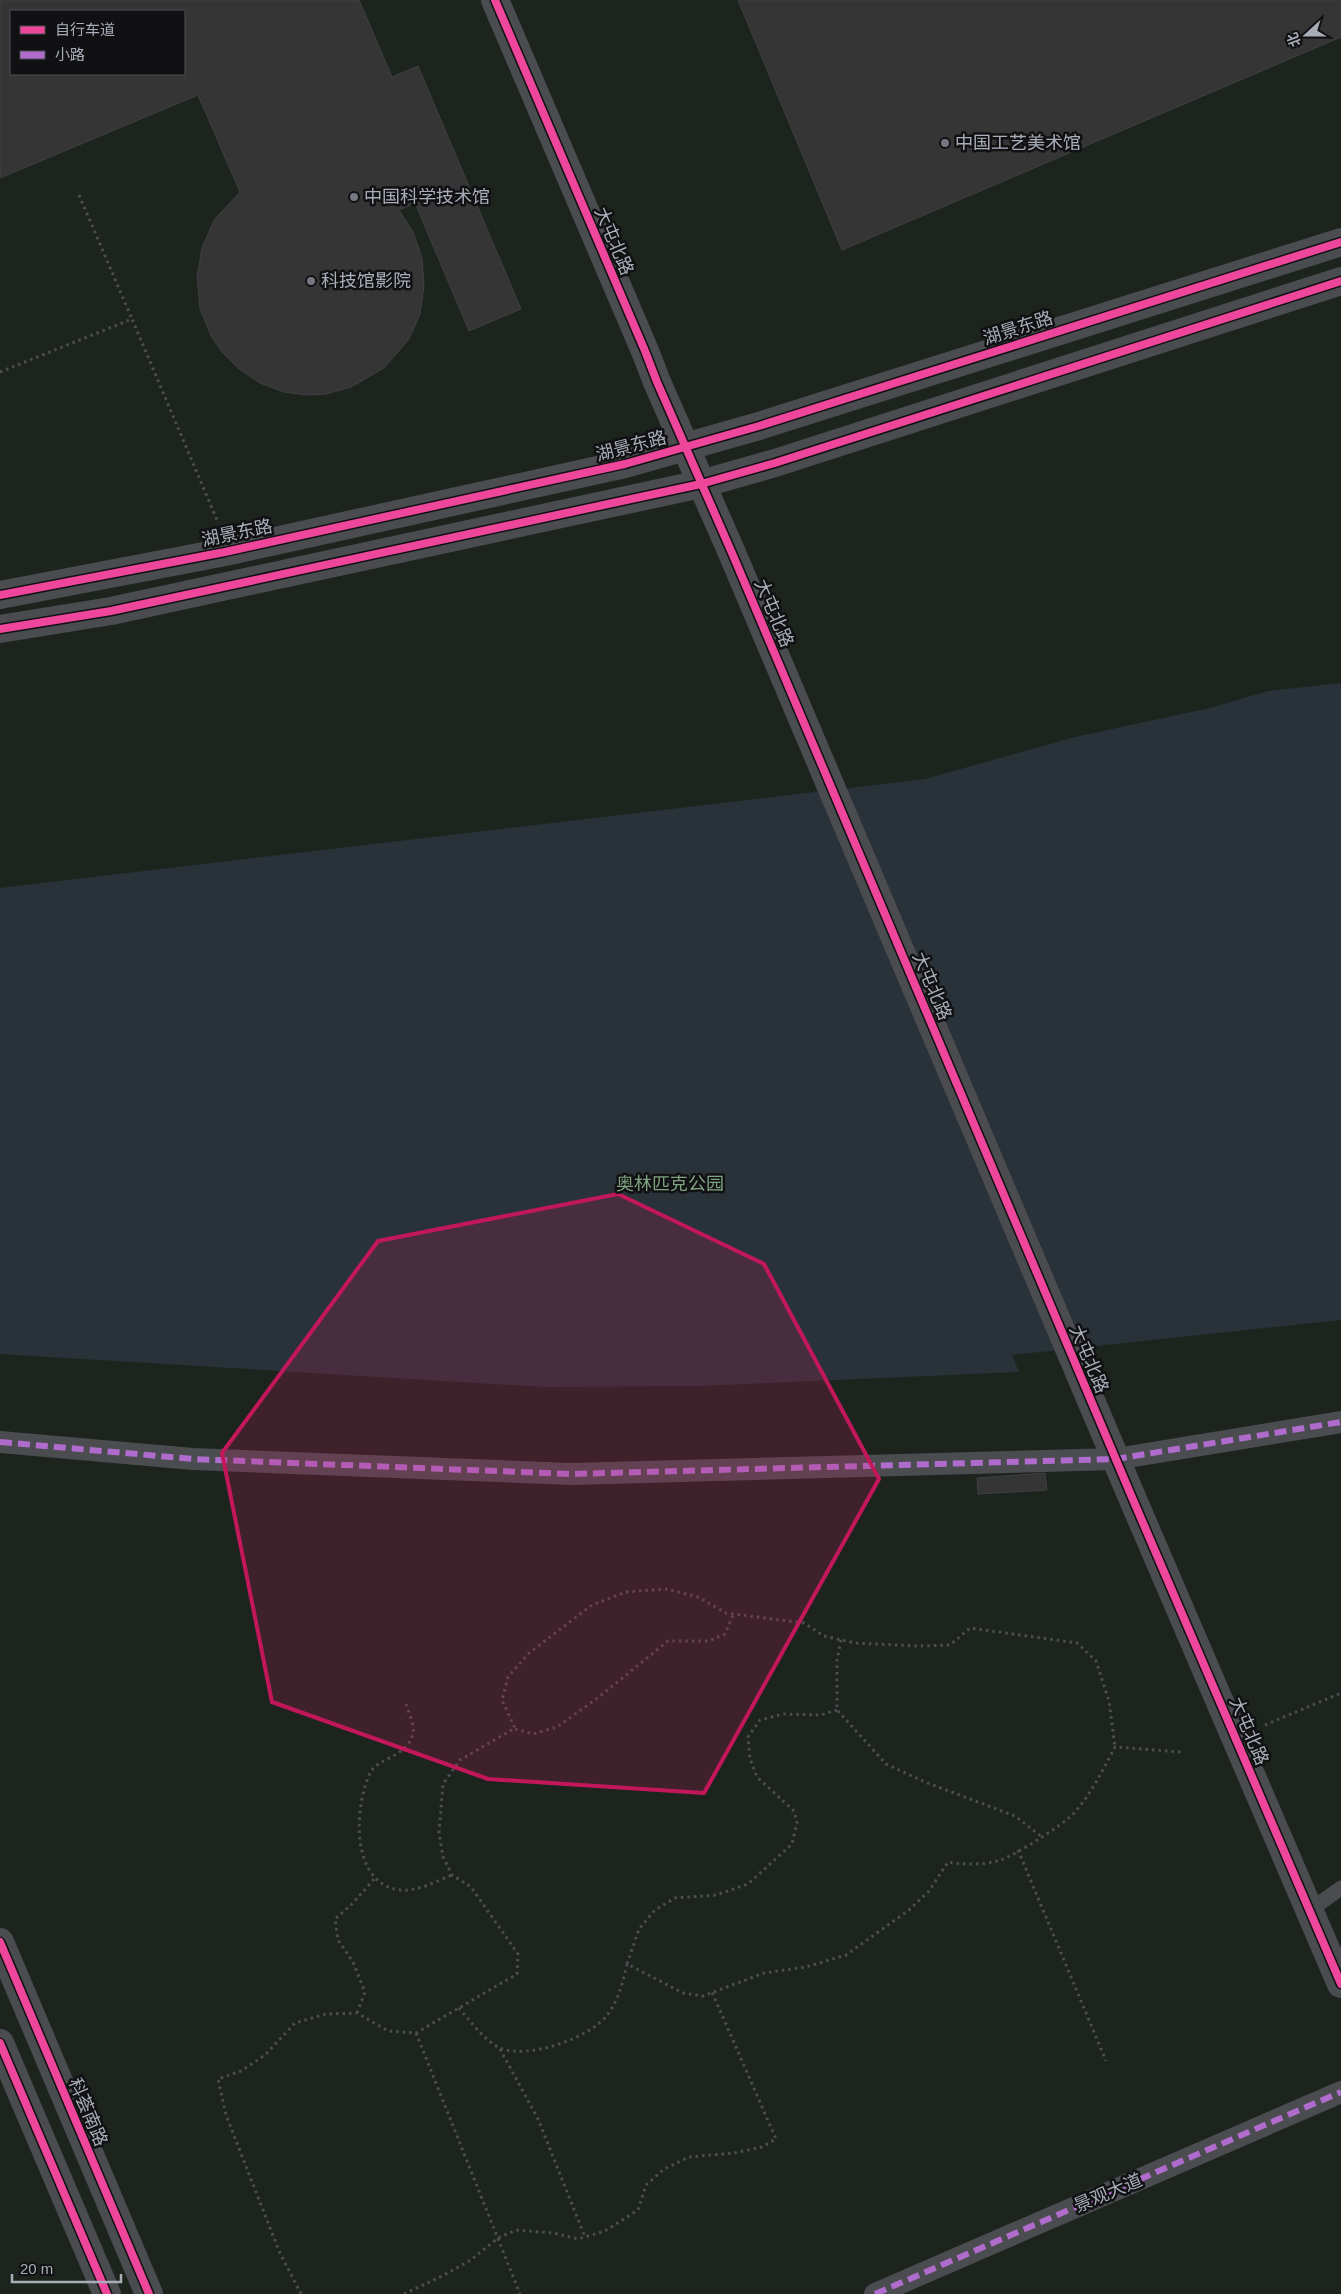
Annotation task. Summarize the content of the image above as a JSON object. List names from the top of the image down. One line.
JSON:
{"streets":{"street":["大屯北路","湖景东路","科荟南路","景观大道"]},"crossings":[["大屯北路","湖景东路"]],"parks":["奥林匹克公园"],"places":["中国工艺美术馆","中国科学技术馆","科技馆影院"],"legend":["自行车道","小路"],"scale_bar":"20 m","north":"left"}
